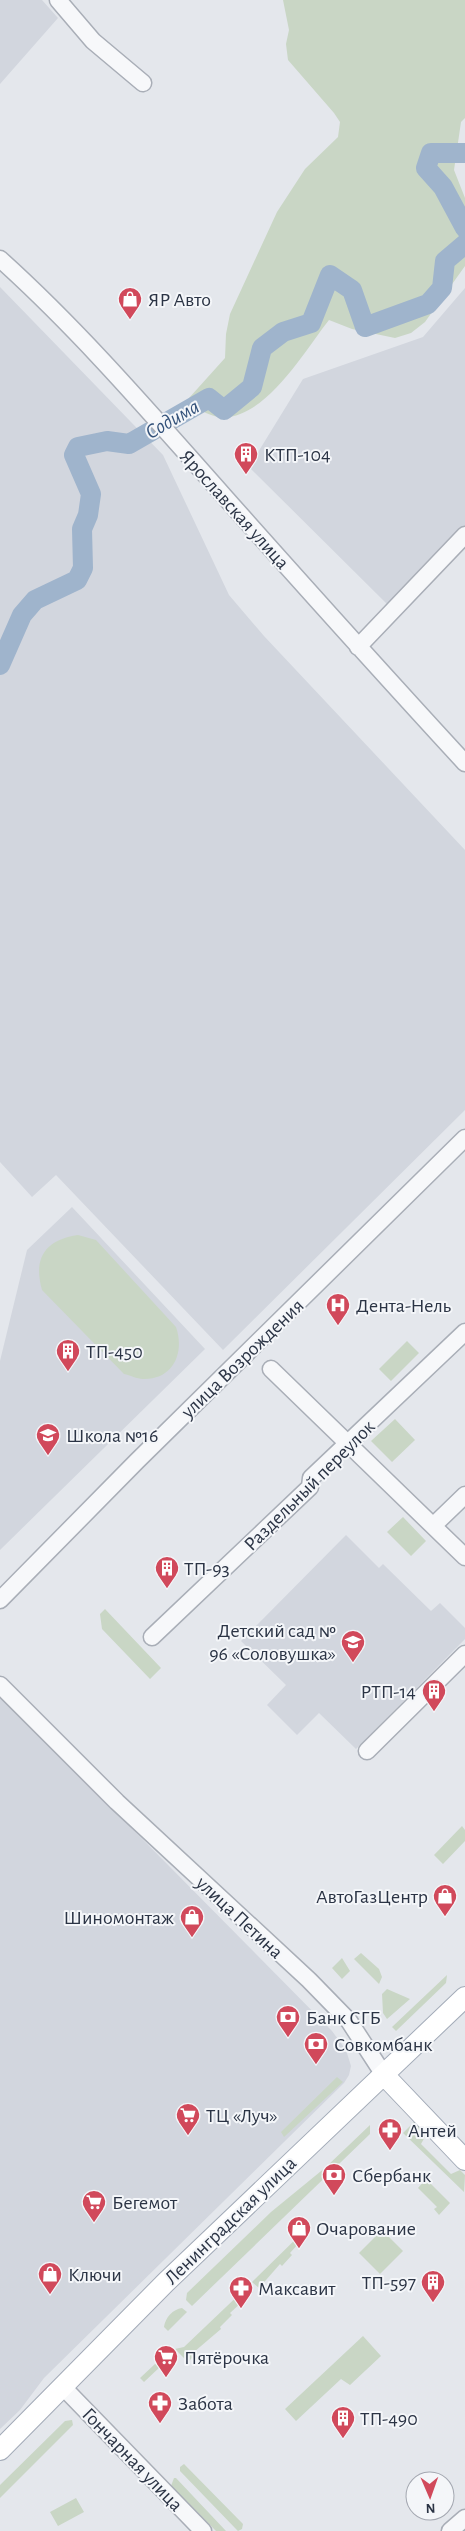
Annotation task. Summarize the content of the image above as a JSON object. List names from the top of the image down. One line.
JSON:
{"streets":{"main road":["улица Петина","Ленинградская улица"],"street":["Ярославская улица","улица Возрождения","Раздельный переулок","Гончарная улица"]},"crossings":[["улица Петина","Ленинградская улица"],["Ленинградская улица","Гончарная улица"]],"water":["Содима"],"places":{"shop":["ЯР Авто","АвтоГазЦентр","Шиномонтаж","Очарование","Ключи"],"building":["КТП-104","ТП-450","ТП-93","РТП-14","ТП-597","ТП-490"],"hospital":["Дента-Нель"],"school or university":["Школа №16","Детский сад № 96 «Соловушка»"],"bank":["Банк СГБ","Совкомбанк","Сбербанк"],"supermarket":["ТЦ «Луч»","Бегемот","Пятёрочка"],"pharmacy":["Антей","Максавит","Забота"]},"north":"bottom"}
